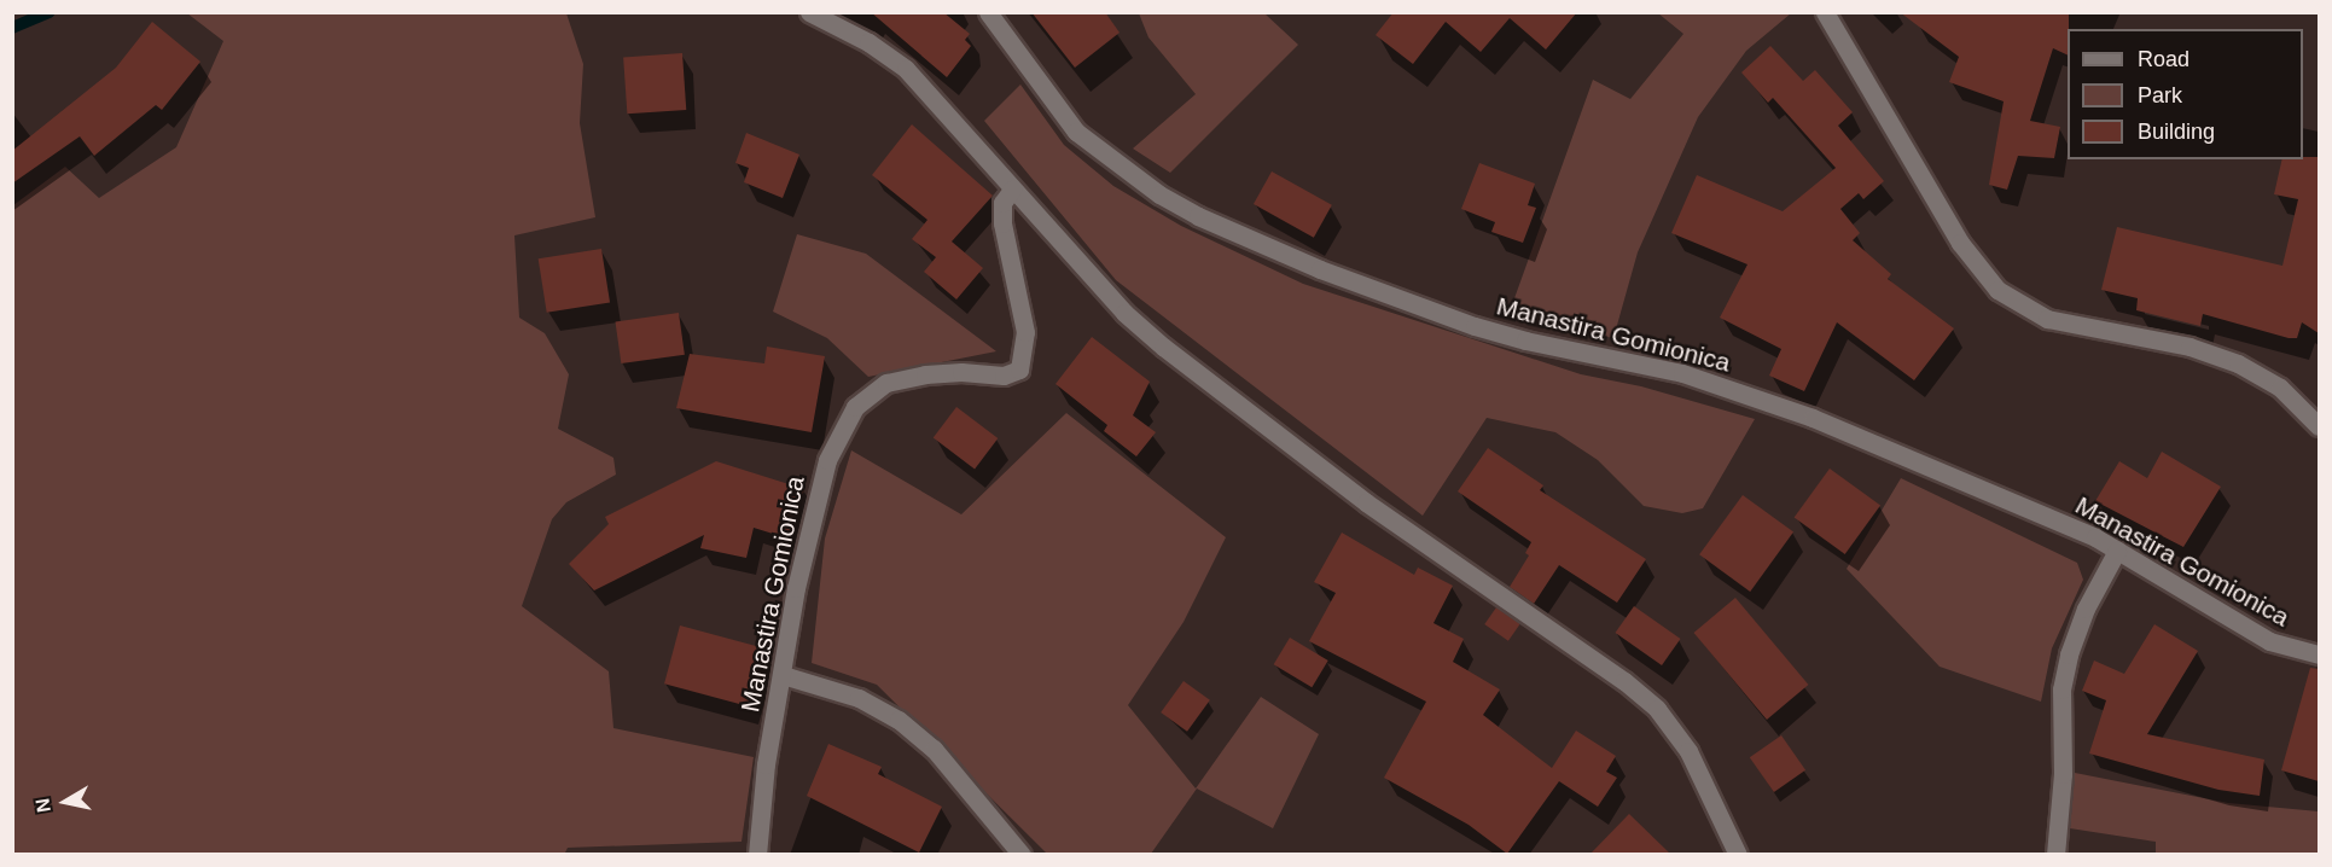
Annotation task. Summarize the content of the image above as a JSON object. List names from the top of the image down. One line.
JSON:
{"streets":{"street":["Manastira Gomionica"]},"legend":["Road","Park","Building"],"north":"left"}
